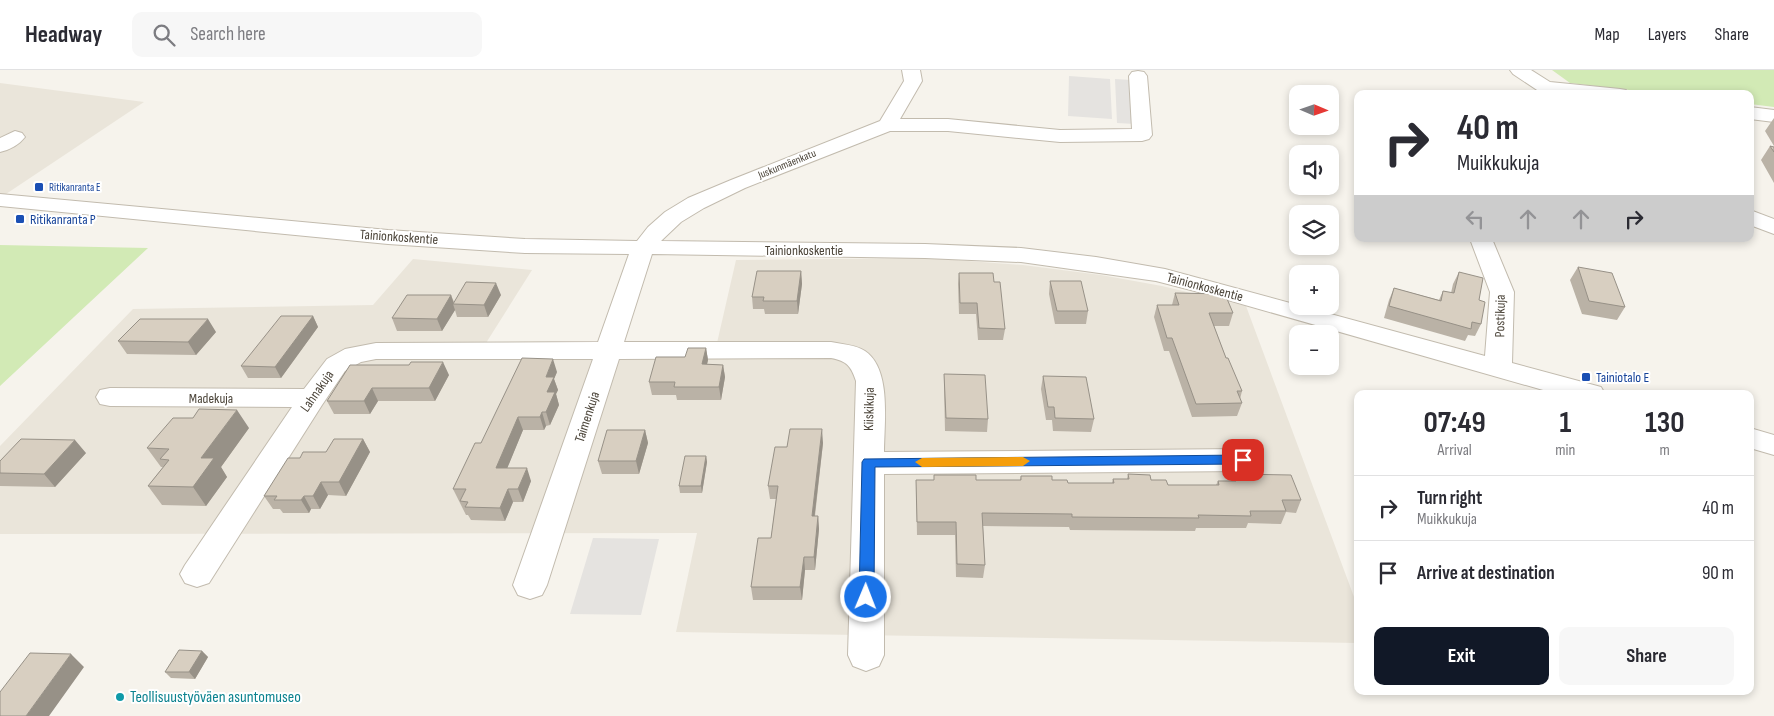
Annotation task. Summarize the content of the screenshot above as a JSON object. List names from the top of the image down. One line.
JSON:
{"streets":{"street":["Juskunmäenkatu","Tainionkoskentie","Postikuja","Lahnakuja","Madekuja","Kiiskikuja","Taimenkuja"]},"crossings":[["Juskunmäenkatu","Tainionkoskentie"],["Juskunmäenkatu","Taimenkuja"],["Tainionkoskentie","Postikuja"],["Tainionkoskentie","Taimenkuja"],["Lahnakuja","Madekuja"],["Lahnakuja","Kiiskikuja"],["Lahnakuja","Taimenkuja"],["Kiiskikuja","Taimenkuja"]],"places":{"transit":["Ritikanranta E","Ritikanranta P","Tainiotalo E"],"other":["Teollisuustyöväen asuntomuseo"]},"north":"right","page":{"header":"Headway","search":"Search here","nav":["Map","Layers","Share"],"map_buttons":["+","−"],"turn":["40 m","Muikkukuja"],"eta":["07:49","Arrival","1","min","130","m"],"list":[{"name":"Turn right","note":"Muikkukuja","value":"40 m"},{"name":"Arrive at destination","value":"90 m"}],"buttons":["Exit","Share"]}}
